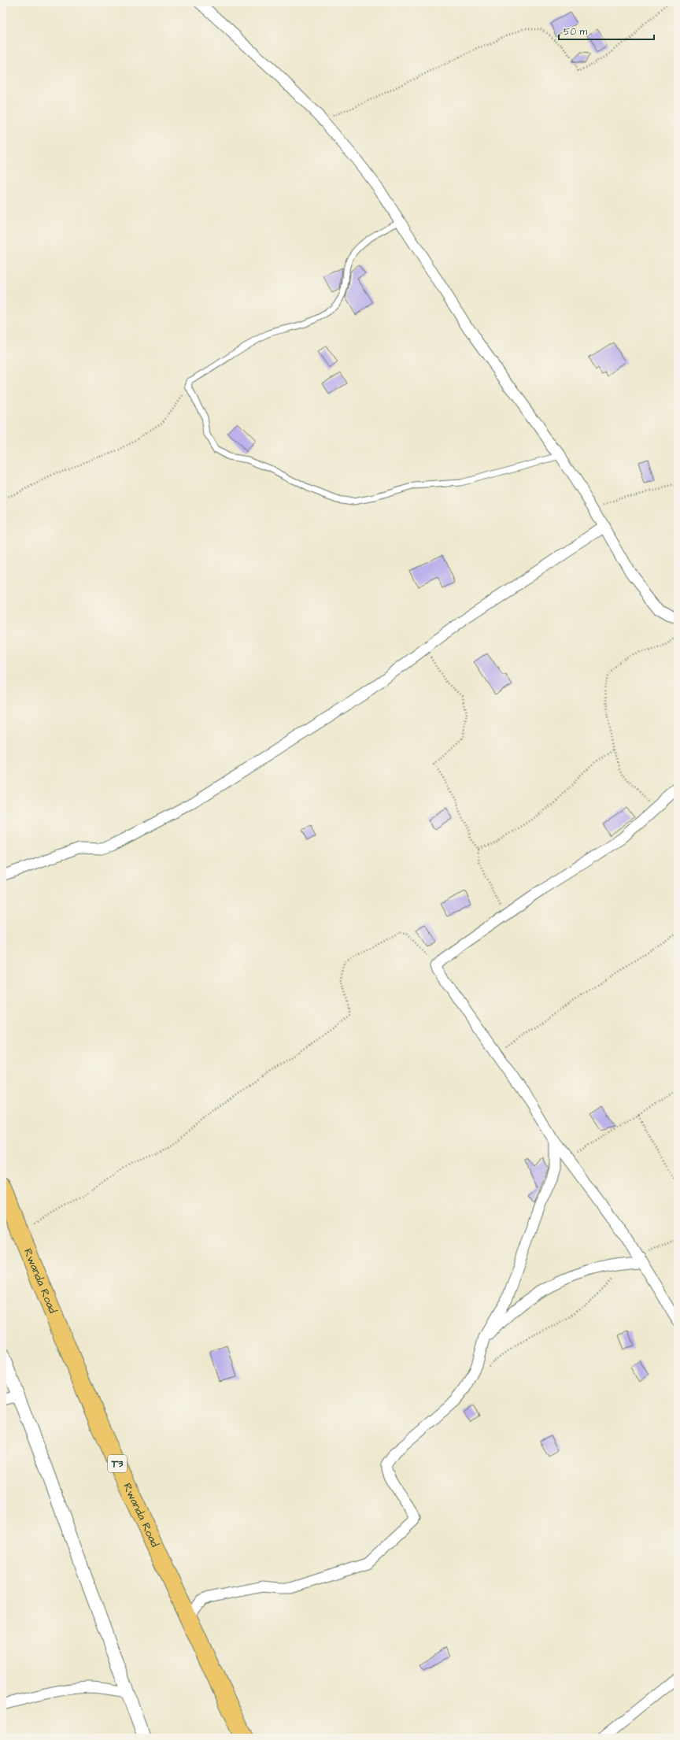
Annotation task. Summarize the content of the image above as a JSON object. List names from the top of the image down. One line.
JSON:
{"streets":{"highway":["Rwanda Road","T3"]},"scale_bar":"50 m"}
